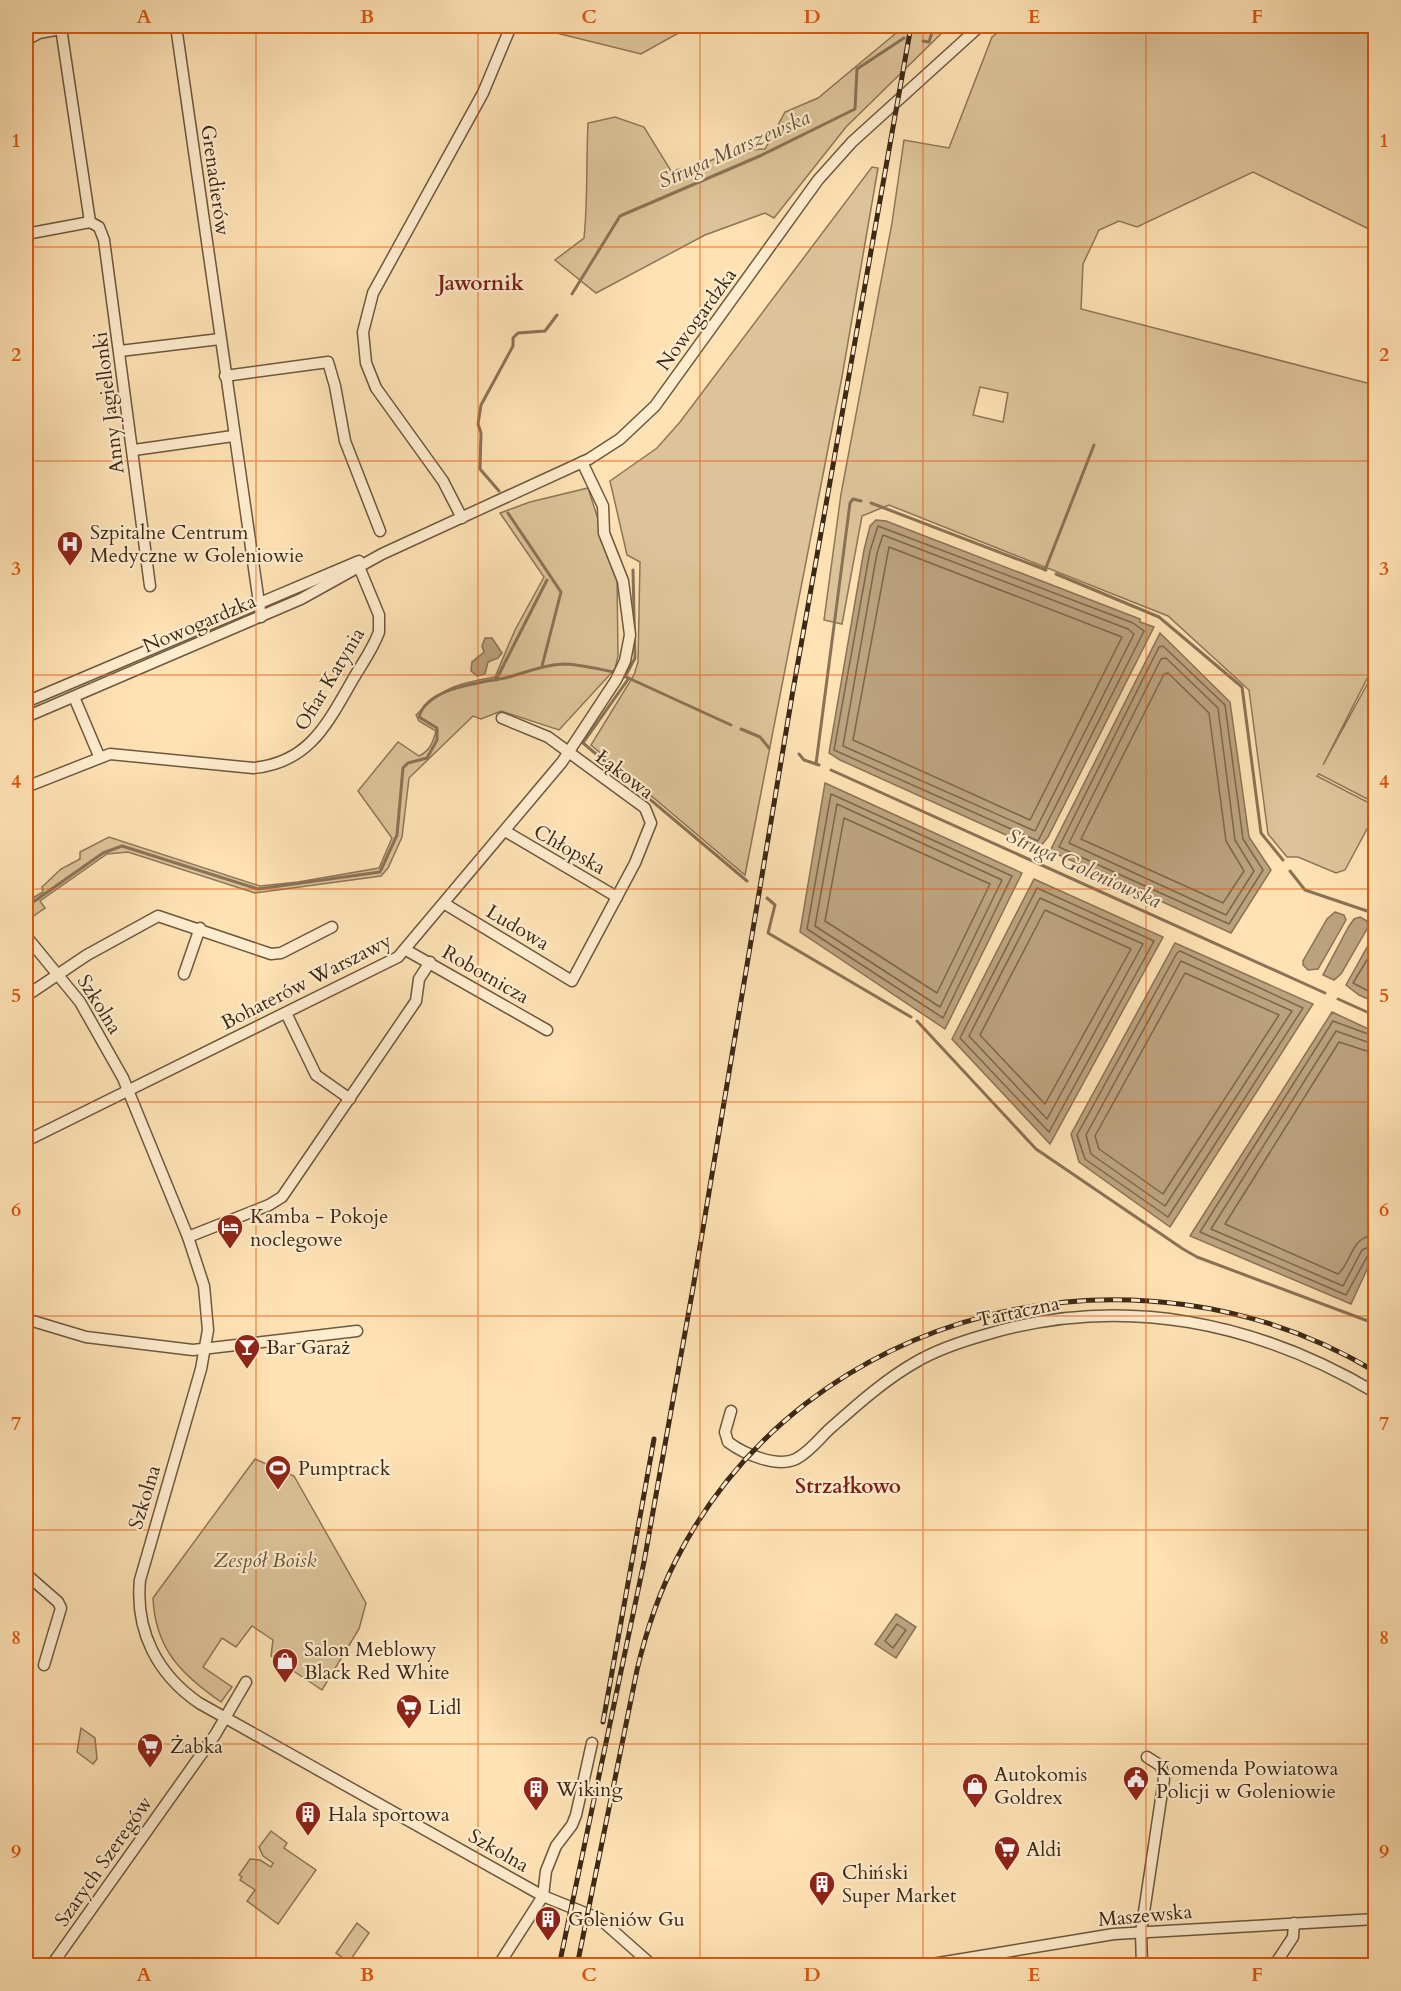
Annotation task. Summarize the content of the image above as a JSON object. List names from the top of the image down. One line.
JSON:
{"streets":{"street":["Grenadierów","Nowogardzka","Anny Jagiellonki","Ofiar Katynia","Łąkowa","Chłopska","Ludowa","Robotnicza","Bohaterów Warszawy","Szkolna","Tartaczna","Szarych Szeregów","Maszewska"]},"crossings":[["Grenadierów","Nowogardzka"],["Nowogardzka","Ofiar Katynia"],["Nowogardzka","Bohaterów Warszawy"],["Łąkowa","Chłopska"],["Łąkowa","Ludowa"],["Łąkowa","Bohaterów Warszawy"],["Chłopska","Ludowa"],["Chłopska","Bohaterów Warszawy"],["Ludowa","Bohaterów Warszawy"],["Robotnicza","Bohaterów Warszawy"],["Bohaterów Warszawy","Szkolna"],["Szkolna","Szarych Szeregów"]],"districts":["Jawornik","Strzałkowo"],"water":["Struga Marszewska","Struga Goleniowska"],"parks":["Zespół Boisk"],"places":{"hospital":["Szpitalne Centrum Medyczne w Goleniowie"],"hotel":["Kamba - Pokoje noclegowe"],"bar":["Bar Garaż"],"sports":["Pumptrack"],"shop":["Salon Meblowy Black Red White","Autokomis Goldrex"],"supermarket":["Lidl","Żabka","Aldi"],"public building":["Komenda Powiatowa Policji w Goleniowie"],"building":["Wiking","Hala sportowa","Chiński Super Market","Goleniów Gu"]},"grid":{"columns":["A","B","C","D","E","F"],"rows":["1","2","3","4","5","6","7","8","9"]}}
